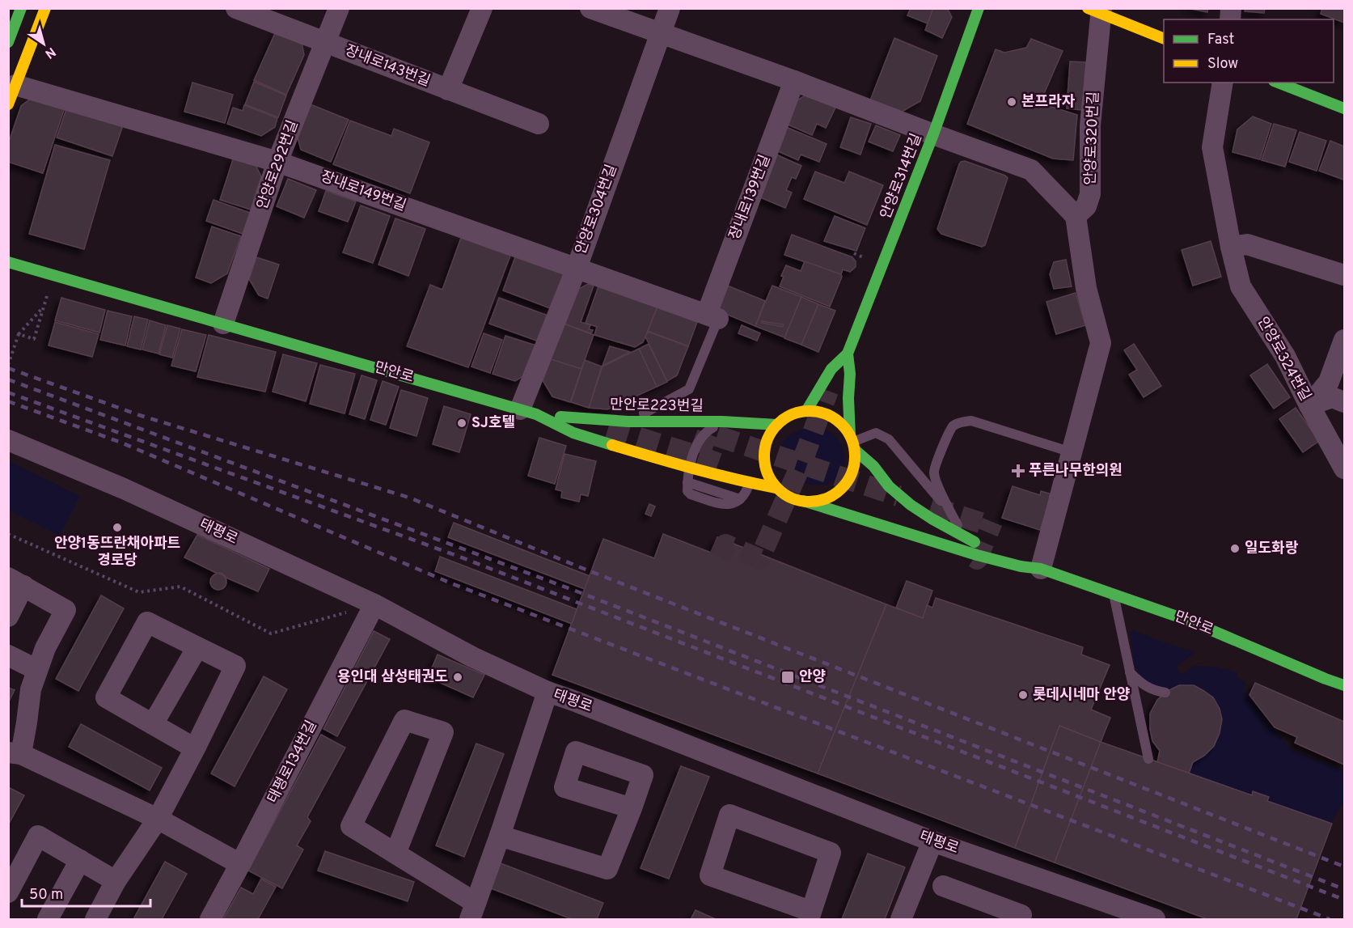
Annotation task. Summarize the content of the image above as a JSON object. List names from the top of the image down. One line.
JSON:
{"streets":{"street":["장내로143번길","안양로320번길","안양로292번길","안양로314번길","장내로149번길","장내로139번길","안양로304번길","안양로324번길","만안로","만안로223번길","태평로","태평로134번길"]},"crossings":[["장내로143번길","안양로292번길"],["안양로292번길","장내로149번길"],["안양로292번길","만안로"],["장내로149번길","장내로139번길"],["장내로149번길","안양로304번길"],["안양로304번길","만안로"],["안양로304번길","만안로223번길"],["만안로","만안로223번길"],["태평로","태평로134번길"]],"places":{"other":["본프라자","SJ호텔","안양1동뜨란채아파트 경로당","일도화랑","용인대 삼성태권도","롯데시네마 안양"],"health":["푸른나무한의원"],"transit":["안양"]},"legend":["Fast","Slow"],"scale_bar":"50 m","north":"bottom right"}
